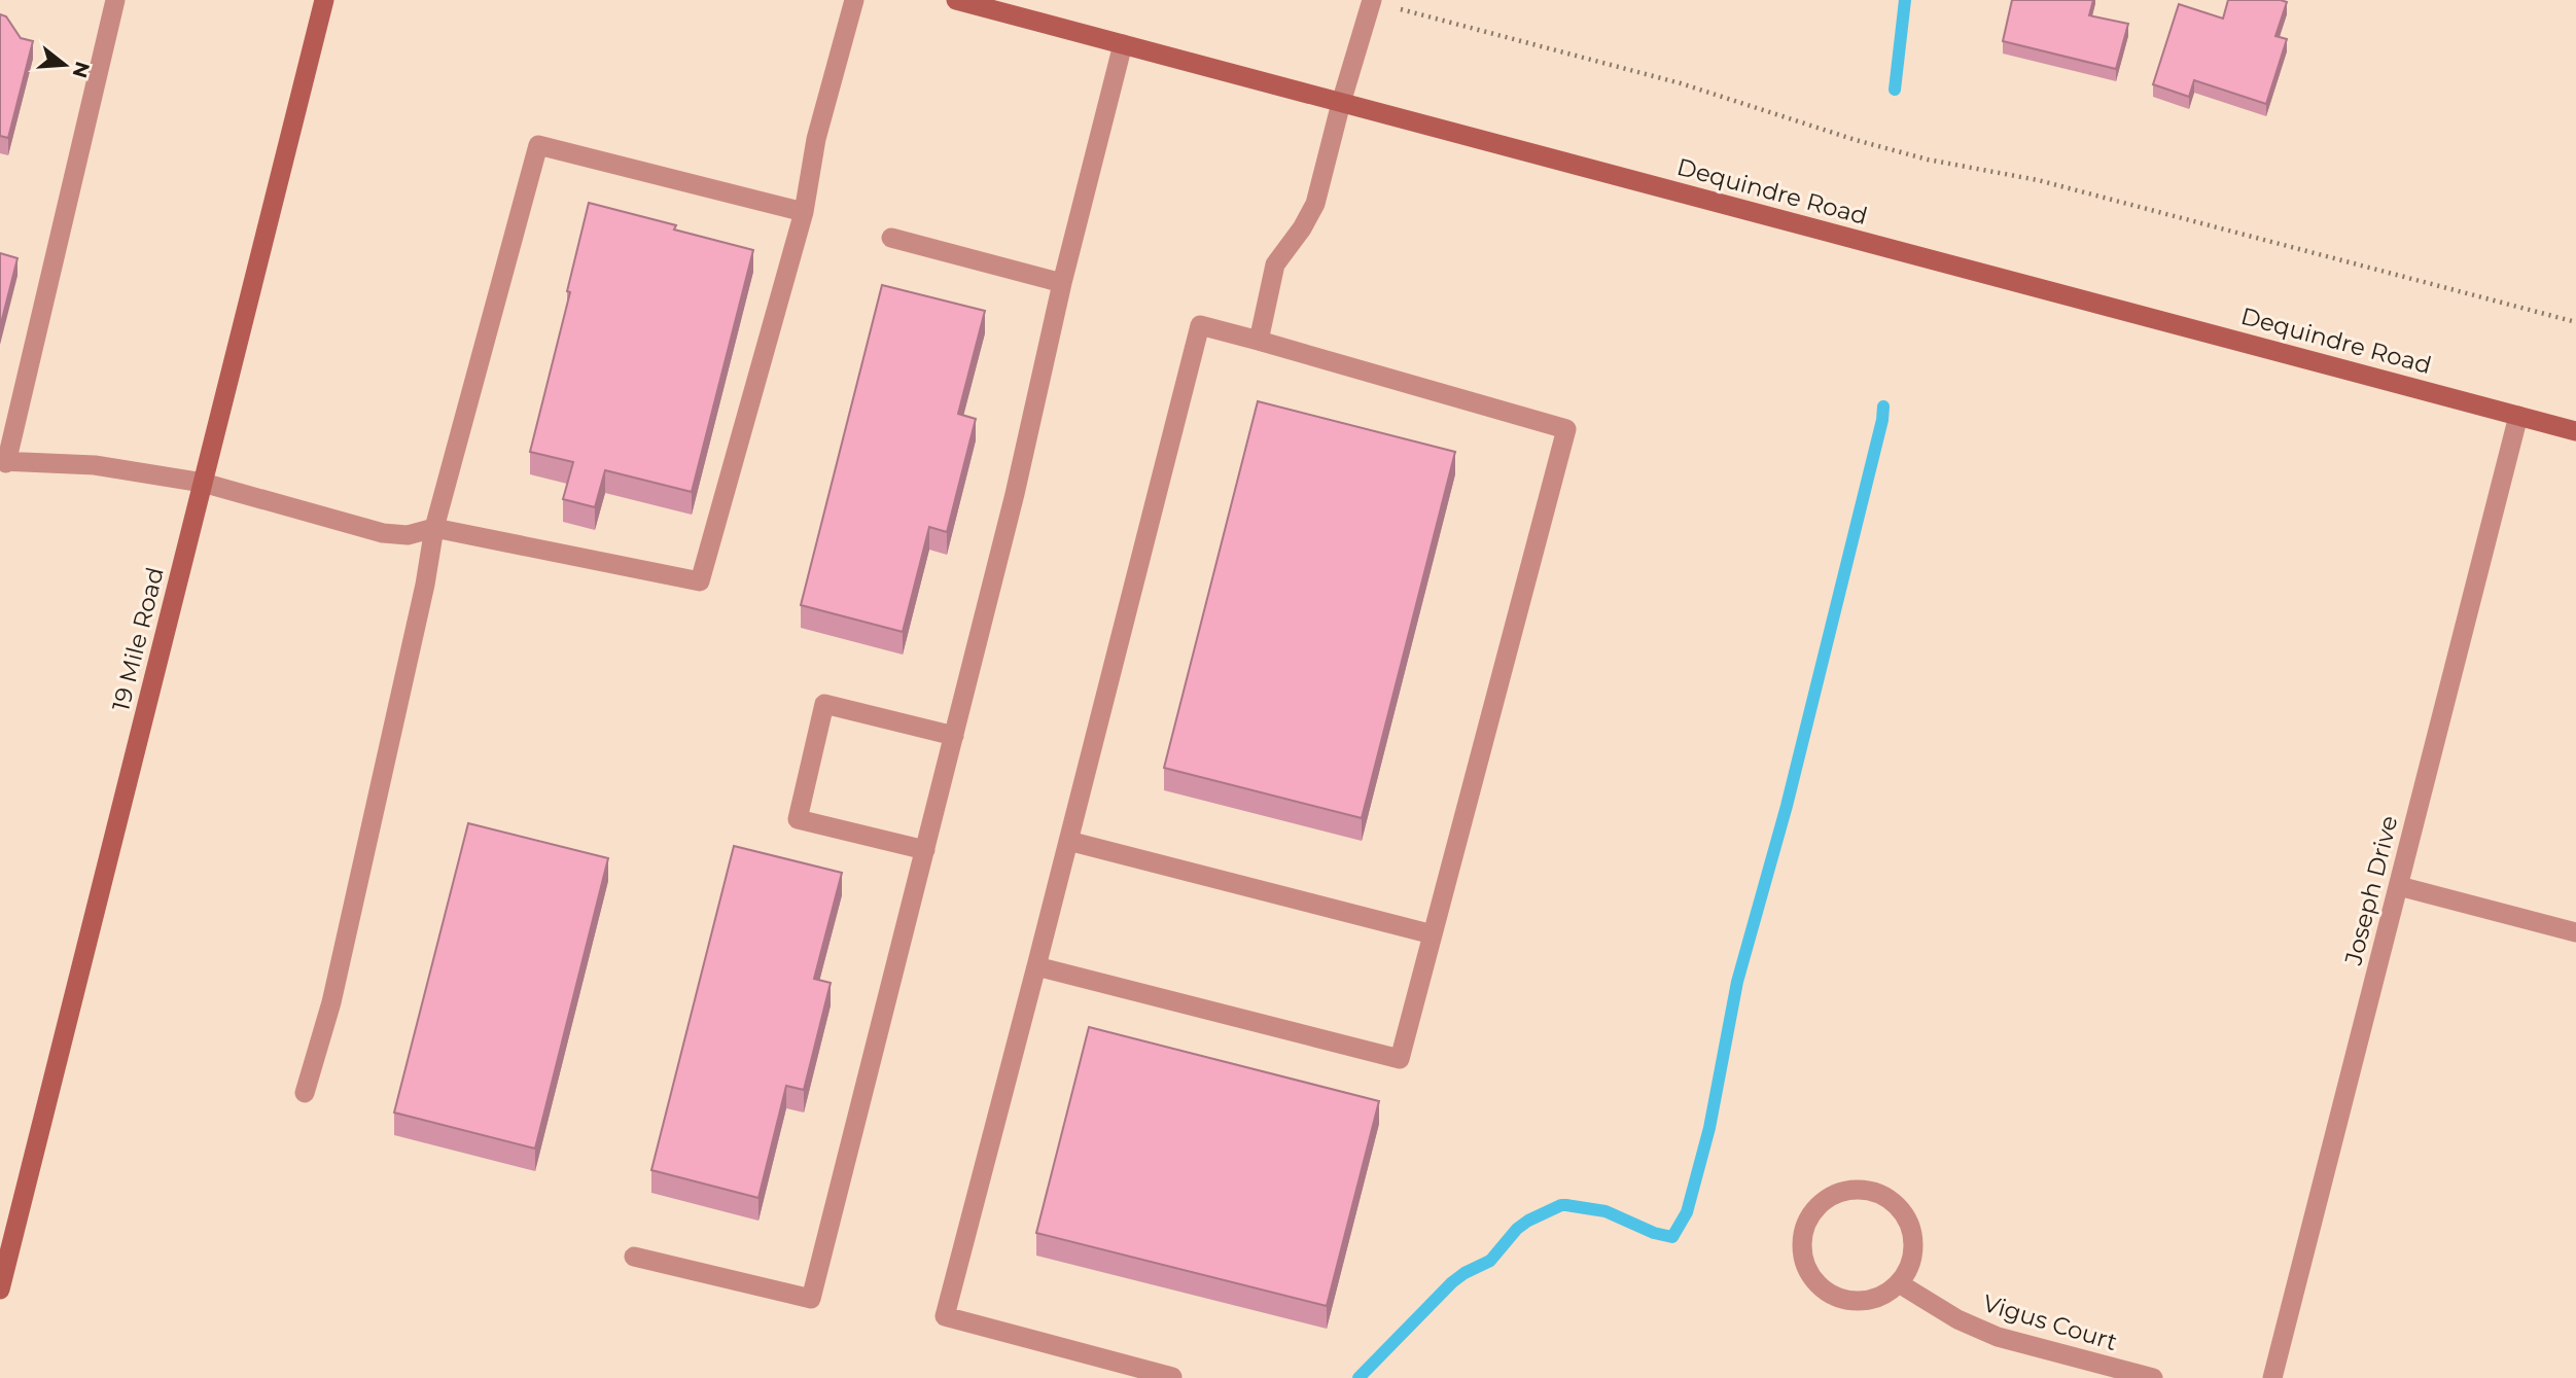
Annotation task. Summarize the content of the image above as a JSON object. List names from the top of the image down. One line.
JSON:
{"streets":{"main road":["Dequindre Road","19 Mile Road"],"street":["Joseph Drive","Vigus Court"]},"crossings":[["Dequindre Road","Joseph Drive"]],"north":"right"}
